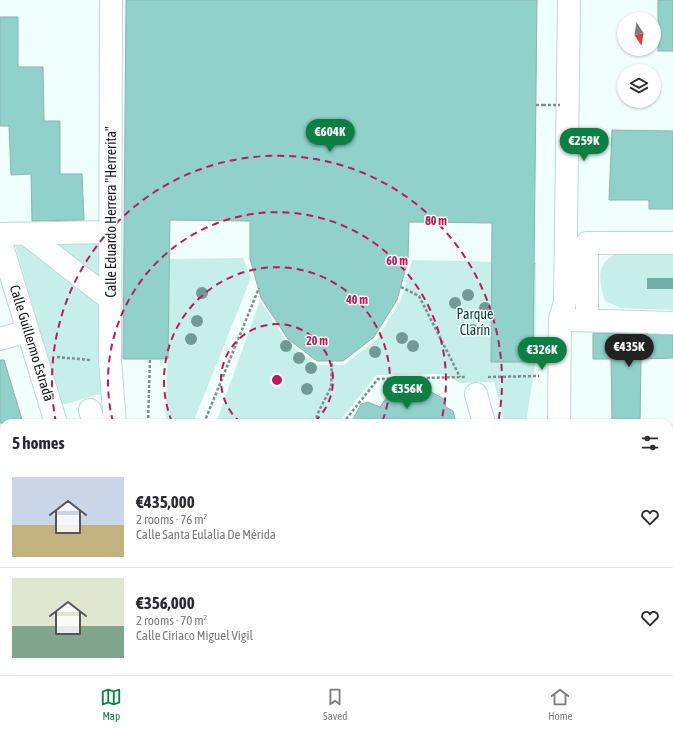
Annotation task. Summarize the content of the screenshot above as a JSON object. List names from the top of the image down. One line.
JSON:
{"streets":{"street":["Calle Eduardo Herrera \"Herrerita\"","Calle Guillermo Estrada"]},"parks":["Parque Clarín"],"north":"bottom","page":{"price":["€604K","€259K","€435K","€326K","€356K"],"heading":"5 homes","list":[{"name":"€435,000","note":"2 rooms · 76 m² · Calle Santa Eulalia De Mérida"},{"name":"€356,000","note":"2 rooms · 70 m² · Calle Ciriaco Miguel Vigil"}],"tabs":["Map","Saved","Home"]},"rings":["80 m","60 m","40 m","20 m"]}
